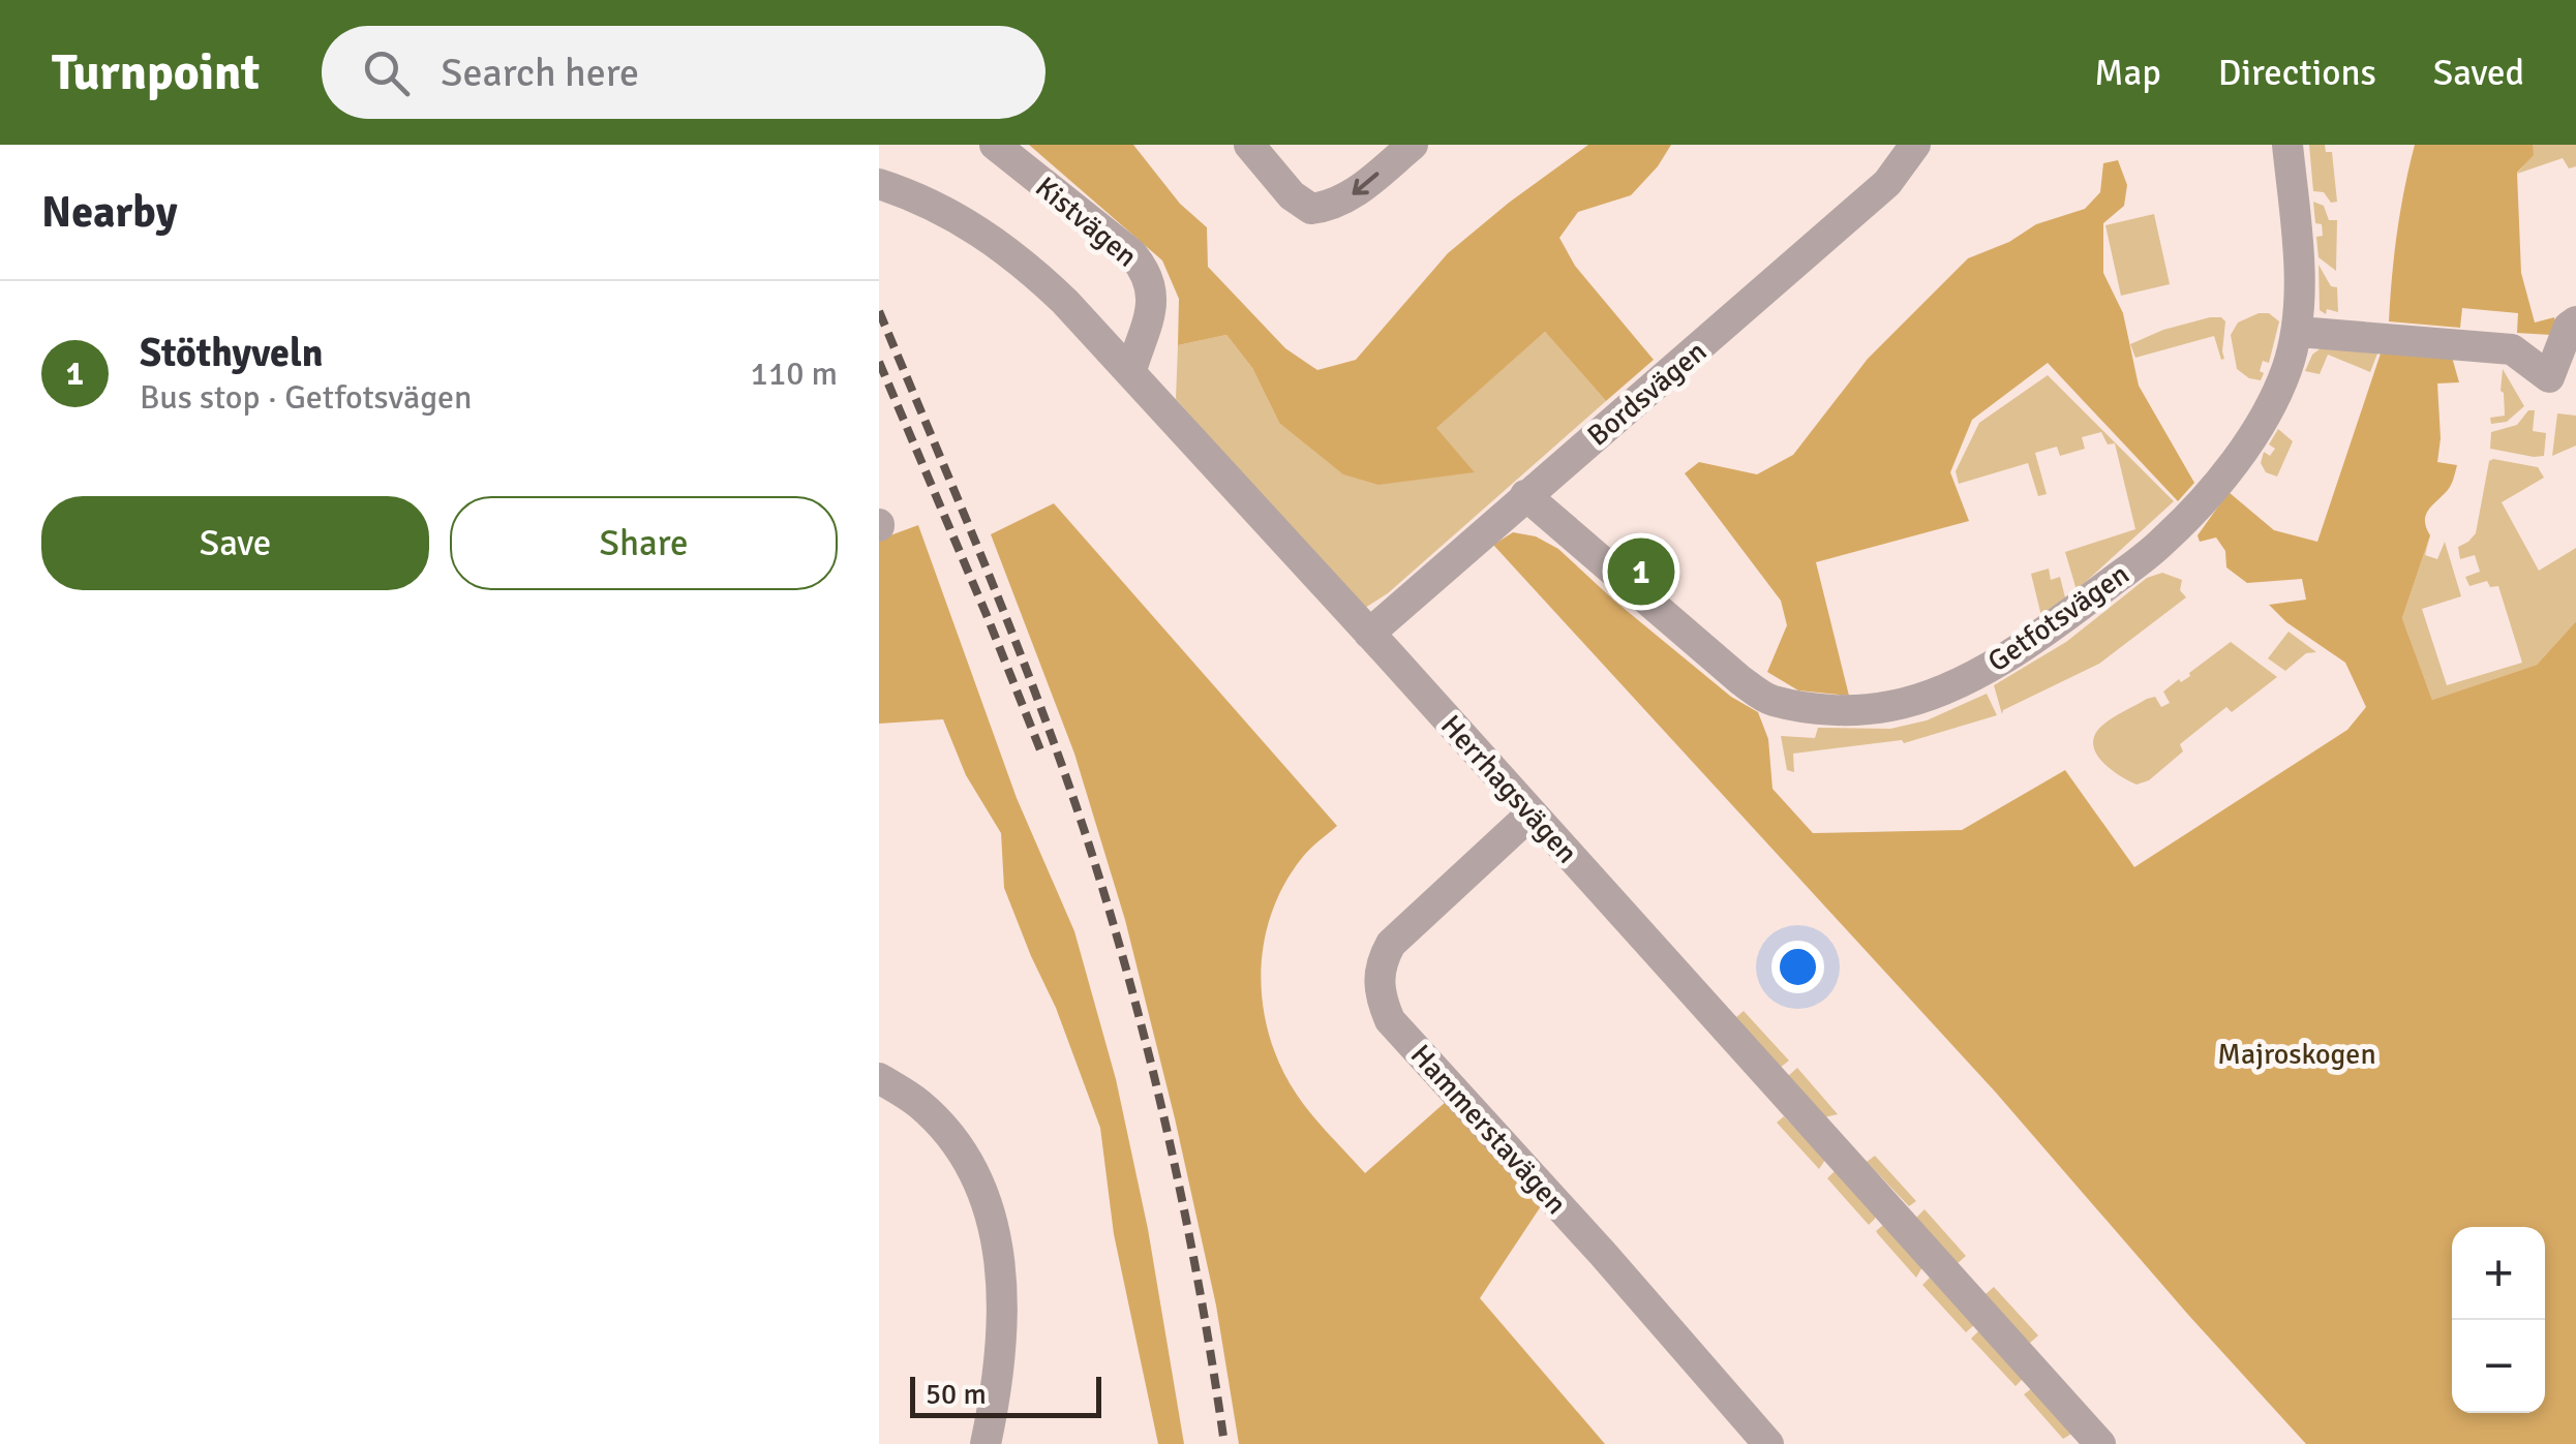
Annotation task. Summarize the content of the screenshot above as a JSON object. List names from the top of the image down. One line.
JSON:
{"streets":{"street":["Kistvägen","Bordsvägen","Getfotsvägen","Herrhagsvägen","Hammerstavägen"]},"crossings":[["Kistvägen","Herrhagsvägen"],["Bordsvägen","Getfotsvägen"],["Bordsvägen","Herrhagsvägen"],["Herrhagsvägen","Hammerstavägen"]],"parks":["Majroskogen"],"scale_bar":"50 m","page":{"header":"Turnpoint","search":"Search here","nav":["Map","Directions","Saved"],"heading":"Nearby","list":[{"mark":"1","name":"Stöthyveln","note":"Bus stop · Getfotsvägen","value":"110 m"}],"buttons":["Save","Share"],"pins":"1","map_buttons":["+","−"],"scale":"50 m"}}
